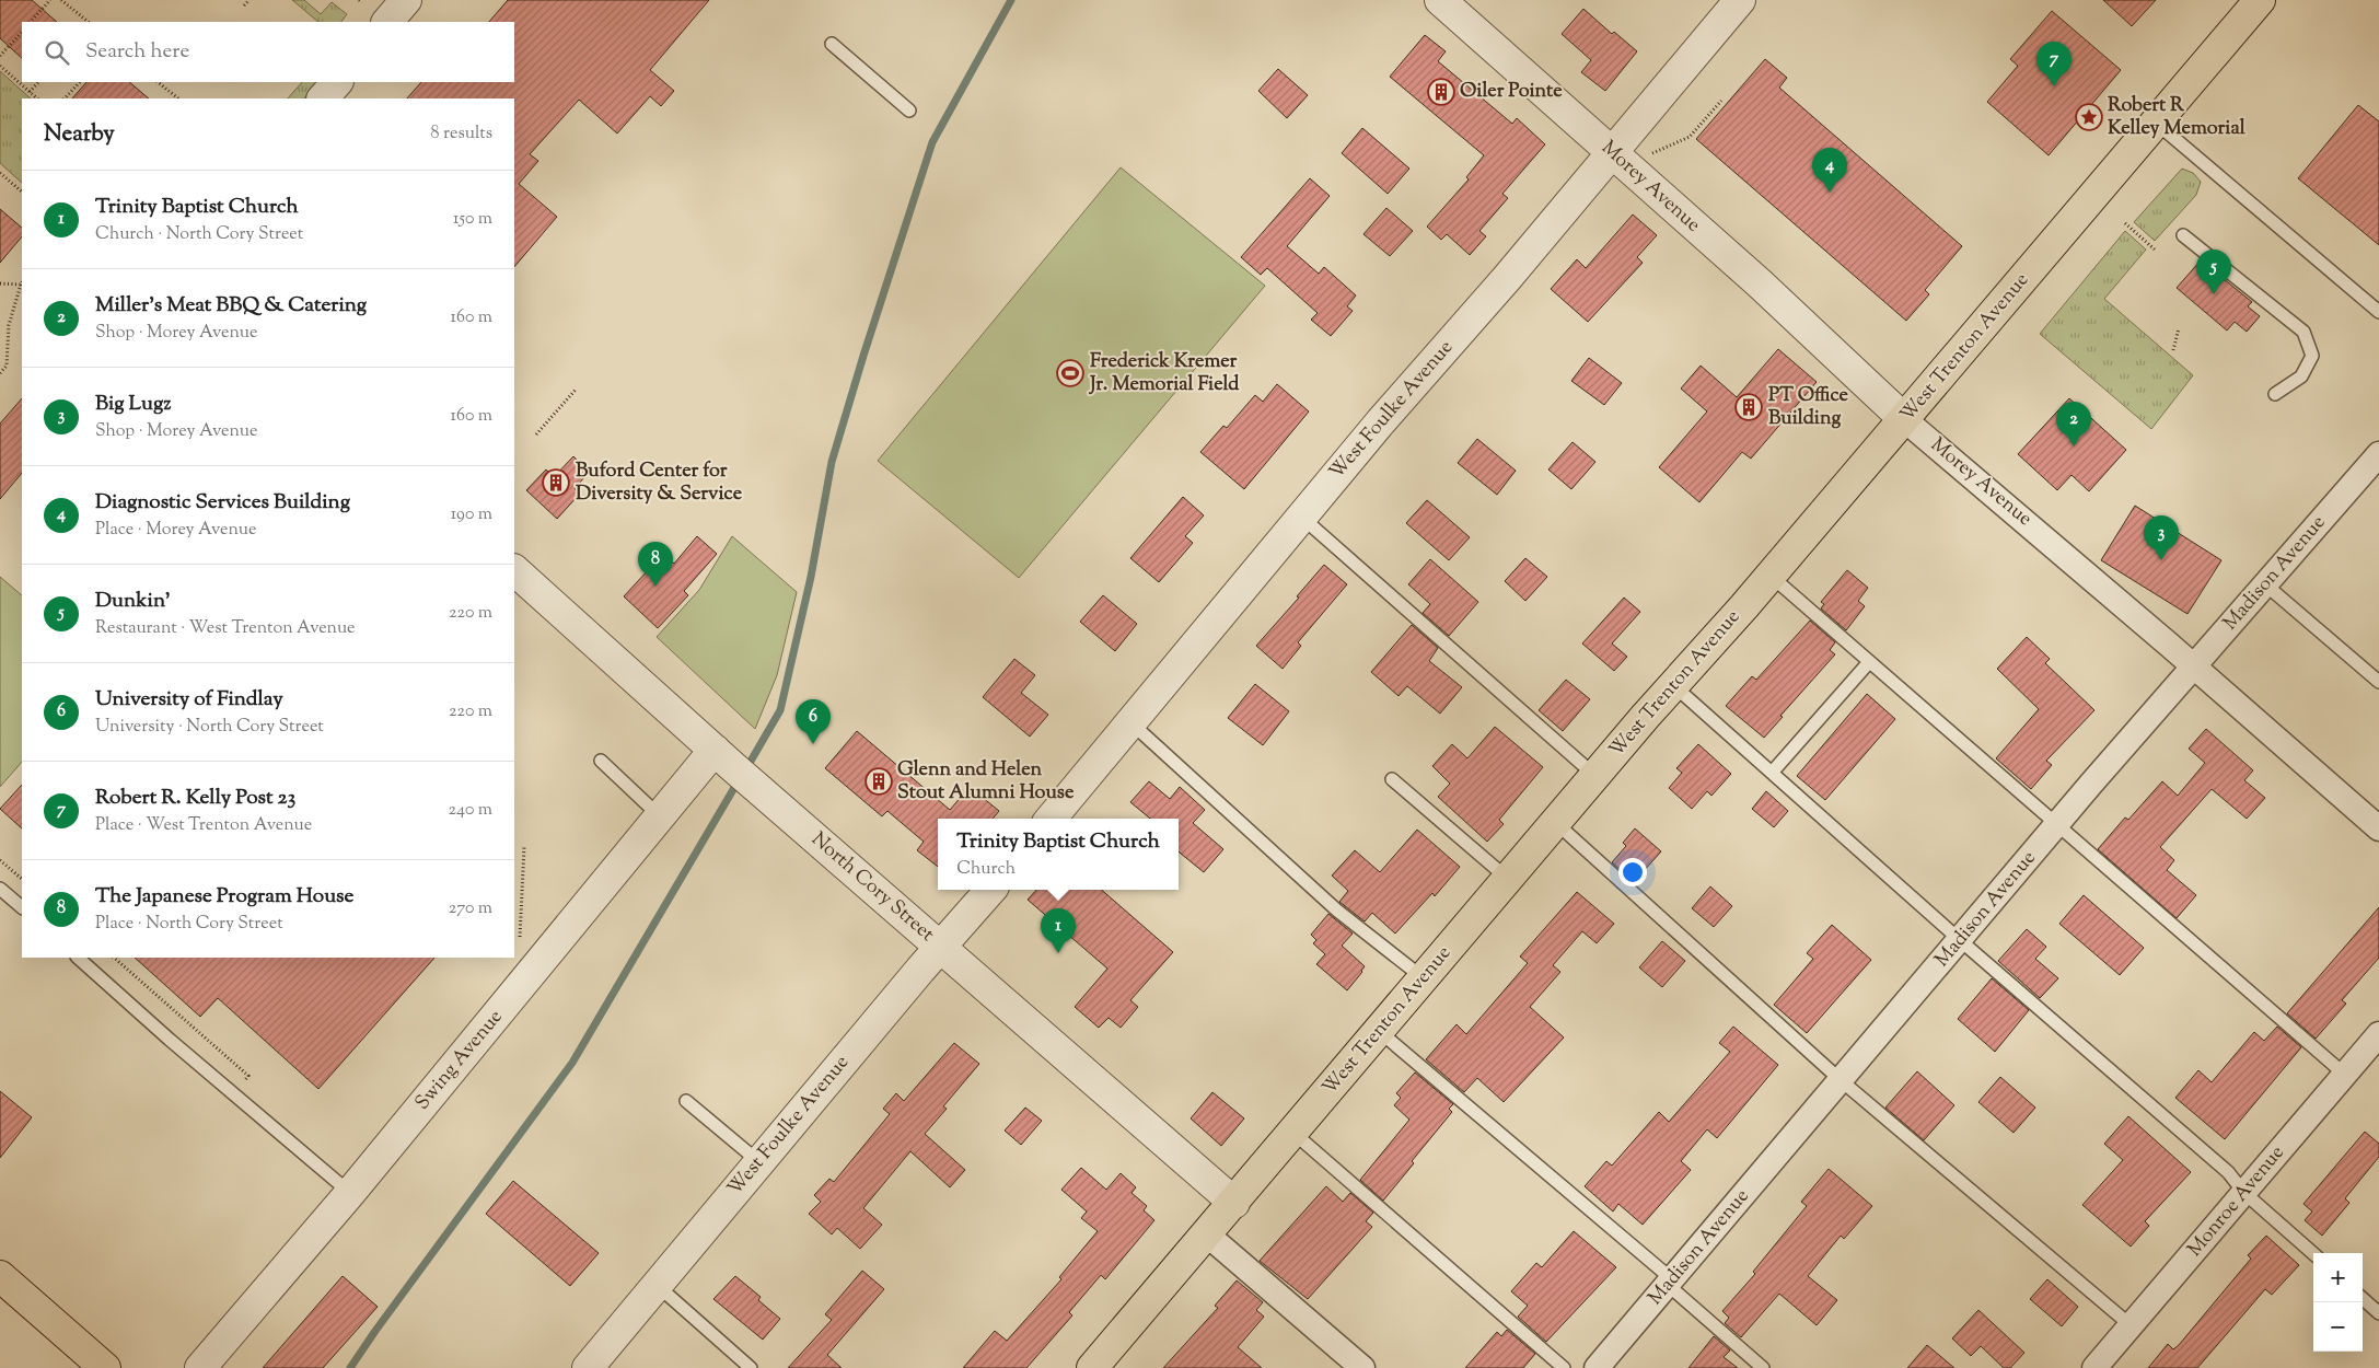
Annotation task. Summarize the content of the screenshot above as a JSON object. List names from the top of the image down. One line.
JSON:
{"streets":{"main road":["West Trenton Avenue"],"street":["Morey Avenue","West Foulke Avenue","Madison Avenue","North Cory Street","Swing Avenue","Monroe Avenue"]},"crossings":[["Morey Avenue","West Trenton Avenue"],["Morey Avenue","West Foulke Avenue"],["Morey Avenue","Madison Avenue"],["West Trenton Avenue","North Cory Street"],["West Foulke Avenue","North Cory Street"],["North Cory Street","Swing Avenue"]],"places":{"building":["Oiler Pointe","PT Office Building","Buford Center for Diversity & Service","Glenn and Helen Stout Alumni House"],"place":["Robert R Kelley Memorial"],"sports":["Frederick Kremer Jr. Memorial Field"]},"page":{"search":"Search here","pins":["7","4","5","2","3","8","6","1"],"heading":["Nearby","8 results"],"list":[{"mark":"1","name":"Trinity Baptist Church","note":"Church · North Cory Street","value":"150 m"},{"mark":"2","name":"Miller's Meat BBQ & Catering","note":"Shop · Morey Avenue","value":"160 m"},{"mark":"3","name":"Big Lugz","note":"Shop · Morey Avenue","value":"160 m"},{"mark":"4","name":"Diagnostic Services Building","note":"Place · Morey Avenue","value":"190 m"},{"mark":"5","name":"Dunkin'","note":"Restaurant · West Trenton Avenue","value":"220 m"},{"mark":"6","name":"University of Findlay","note":"University · North Cory Street","value":"220 m"},{"mark":"7","name":"Robert R. Kelly Post 23","note":"Place · West Trenton Avenue","value":"240 m"},{"mark":"8","name":"The Japanese Program House","note":"Place · North Cory Street","value":"270 m"}],"popup":["Trinity Baptist Church","Church"],"map_buttons":["+","−"]}}
